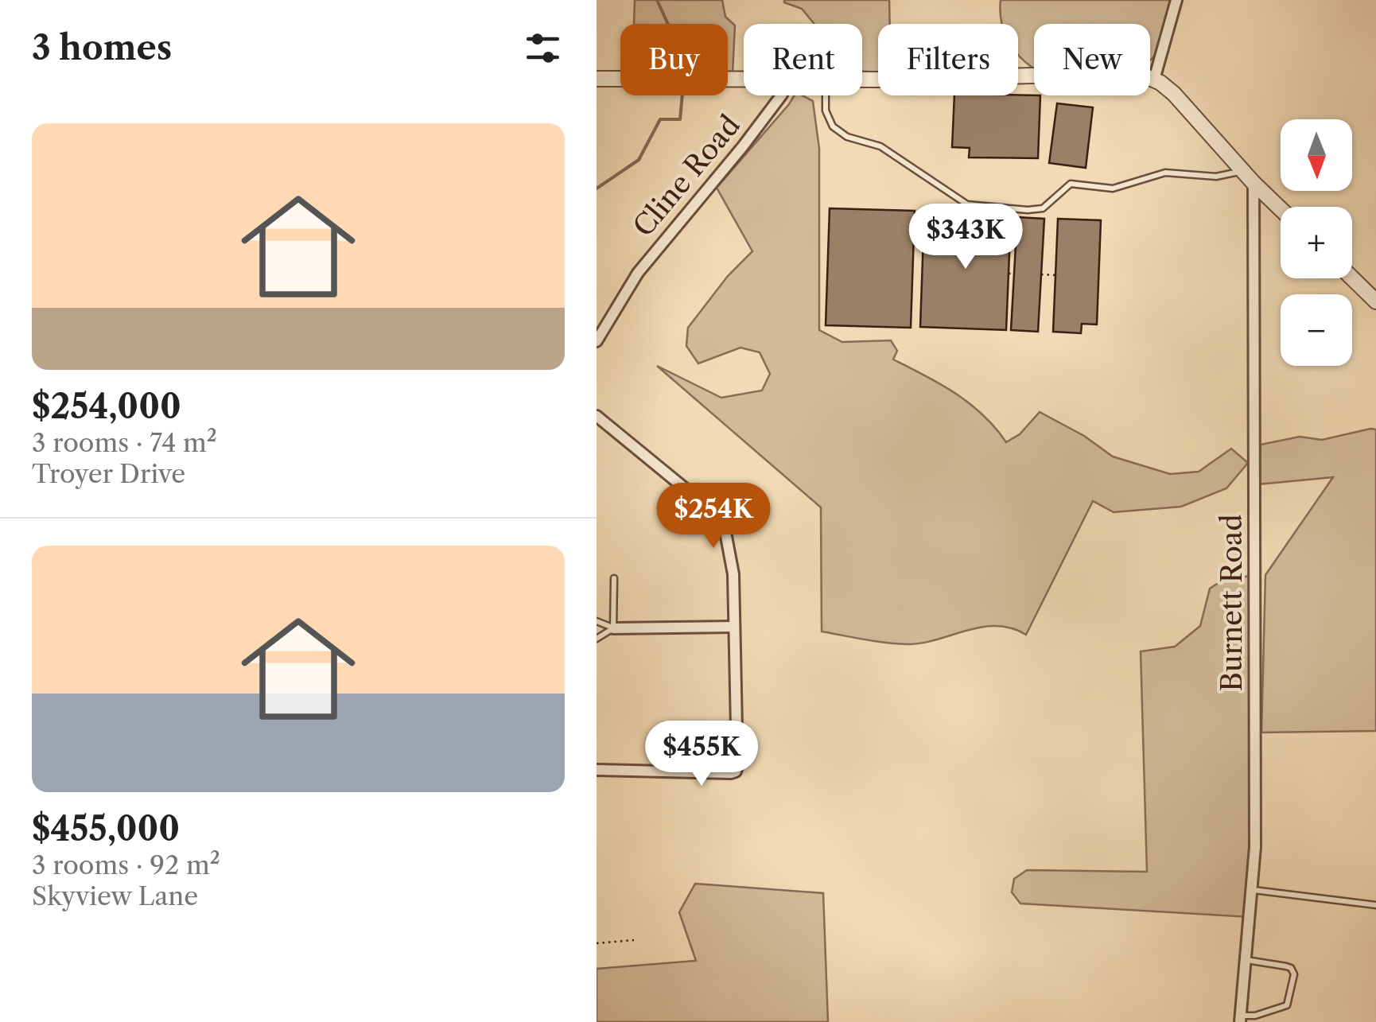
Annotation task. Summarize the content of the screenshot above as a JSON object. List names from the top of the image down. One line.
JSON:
{"streets":{"street":["Cline Road","Burnett Road"]},"north":"bottom","page":{"heading":"3 homes","chip":["Buy","Rent","Filters","New"],"list":[{"name":"$254,000","note":"3 rooms · 74 m² · Troyer Drive"},{"name":"$455,000","note":"3 rooms · 92 m² · Skyview Lane"}],"map_buttons":["+","−"],"price":["$343K","$254K","$455K"]}}
